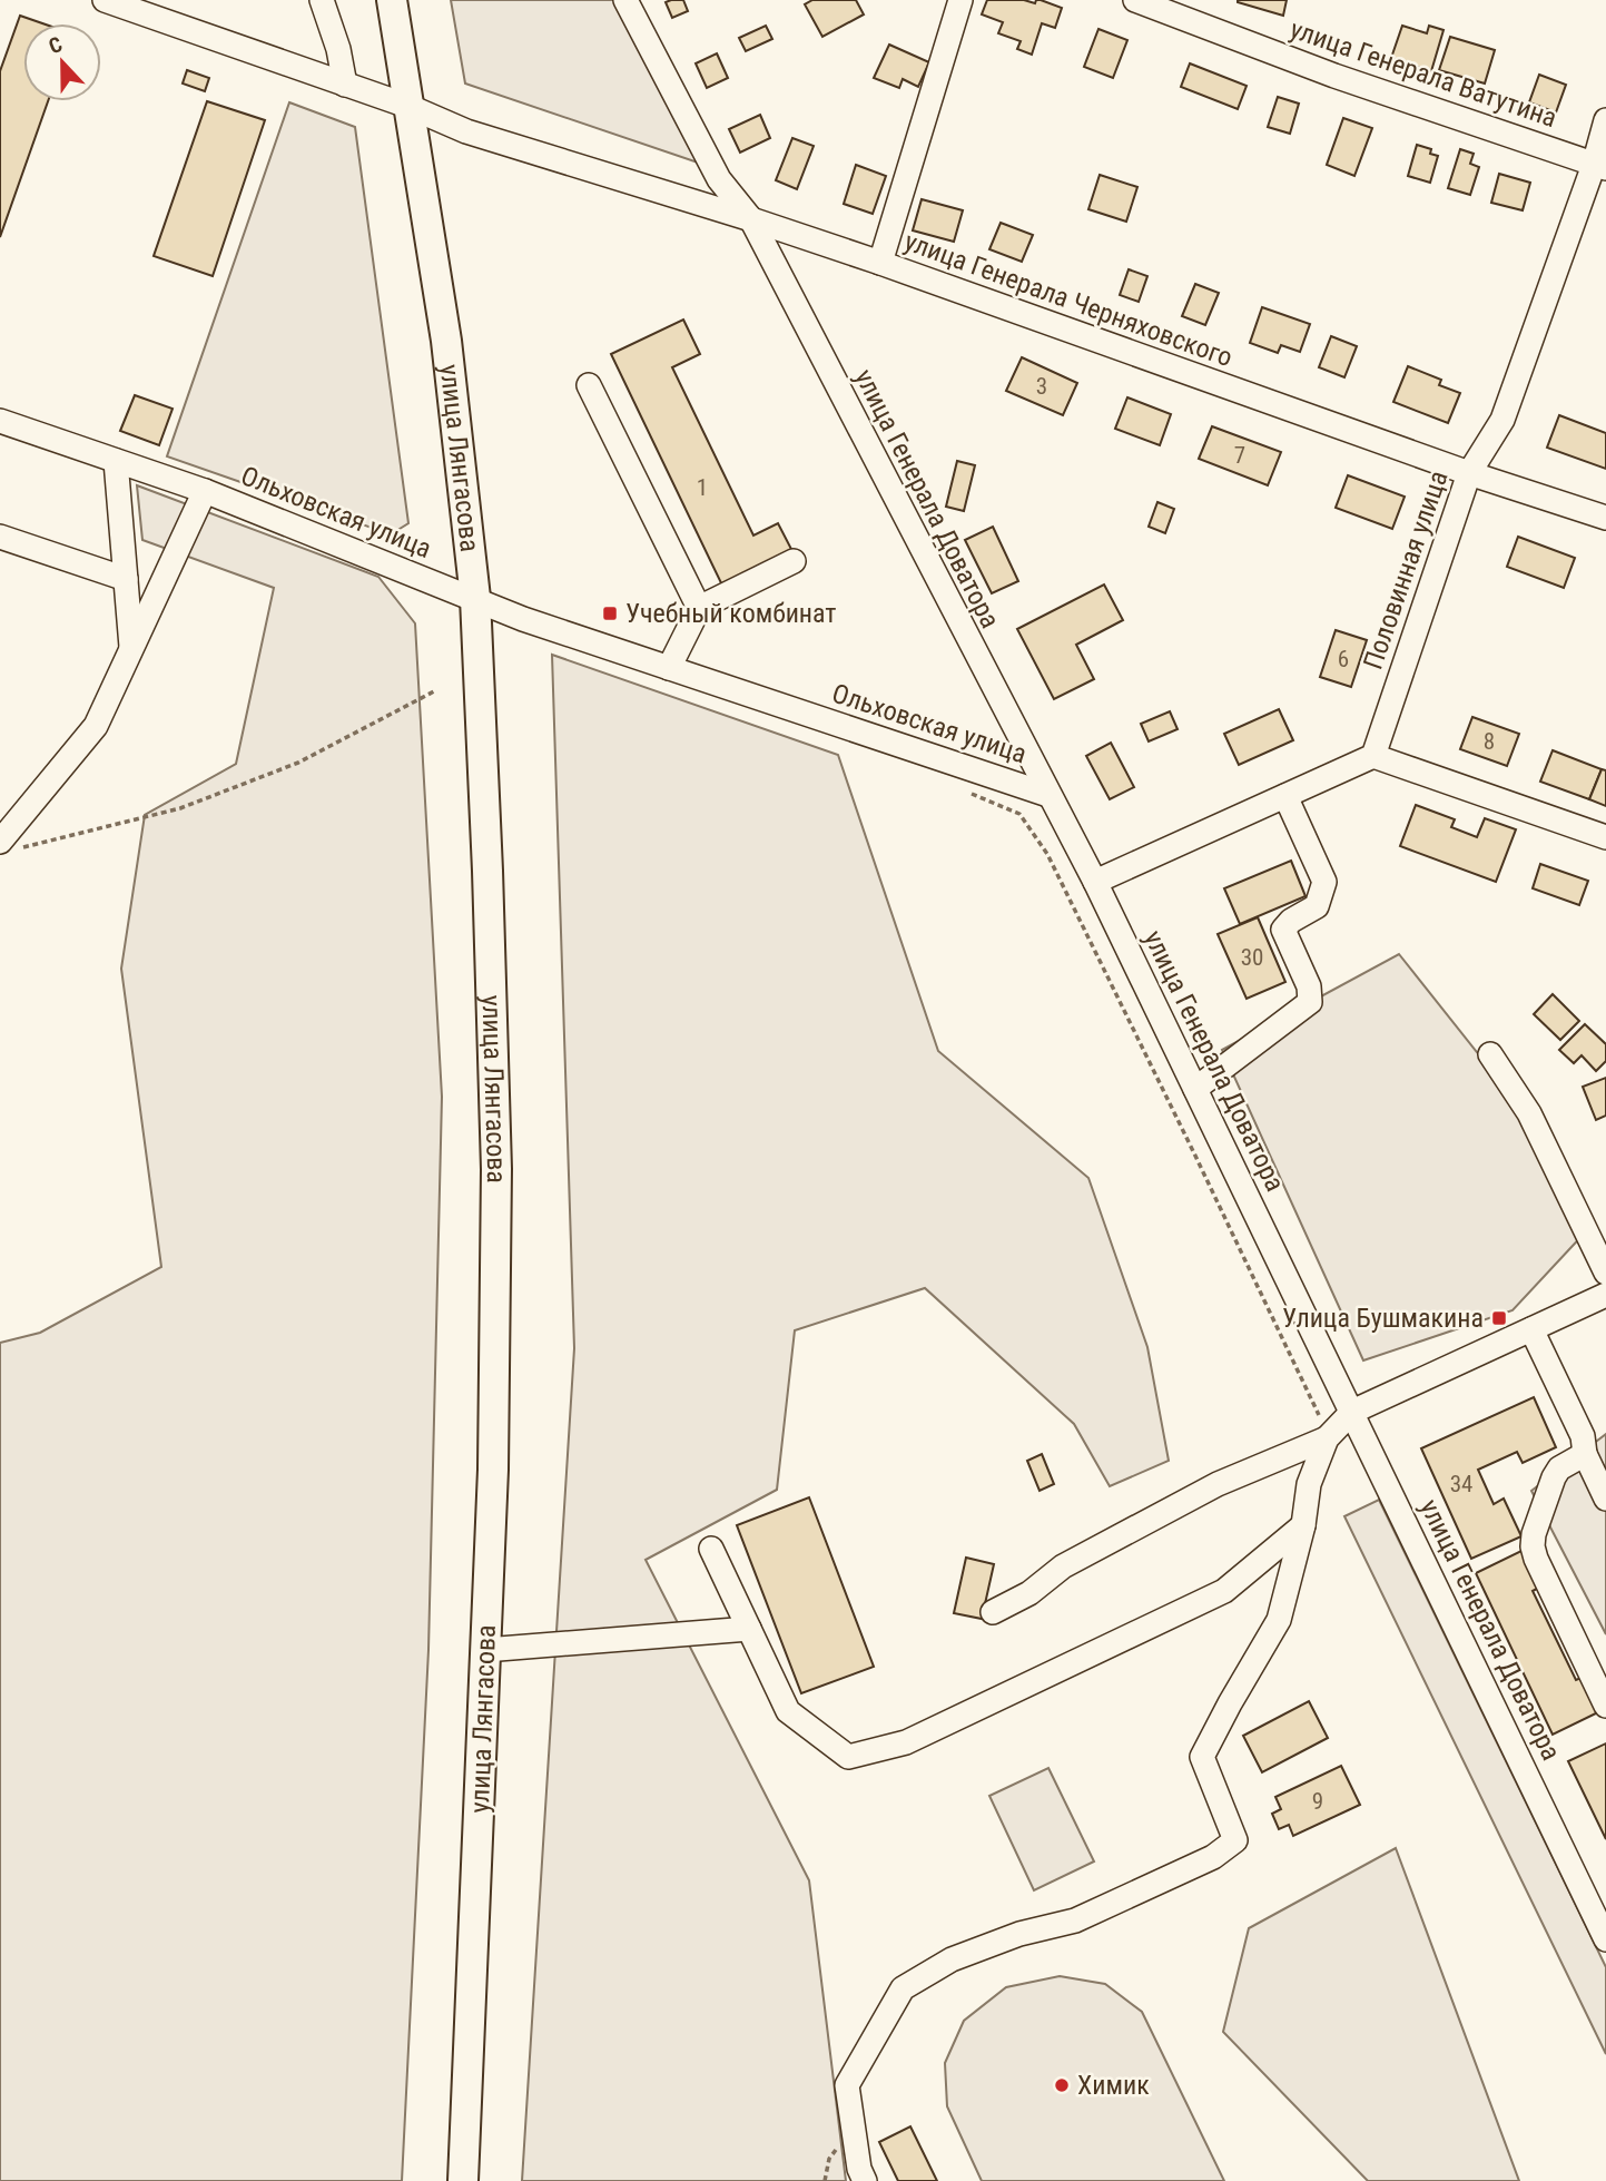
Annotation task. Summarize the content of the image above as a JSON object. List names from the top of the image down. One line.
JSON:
{"streets":{"main road":["улица Лянгасова"],"street":["улица Генерала Ватутина","улица Генерала Черняховского","улица Генерала Доватора","Ольховская улица","Половинная улица"]},"crossings":[["улица Генерала Ватутина","Половинная улица"],["улица Генерала Черняховского","улица Лянгасова"],["улица Генерала Черняховского","улица Генерала Доватора"],["улица Генерала Черняховского","Половинная улица"],["улица Лянгасова","Ольховская улица"],["улица Генерала Доватора","Ольховская улица"]],"places":{"transit":["Учебный комбинат","Улица Бушмакина"],"other":["Химик"]},"house_numbers":["3","7","1","6","8","30","34","9"],"north":"top"}
